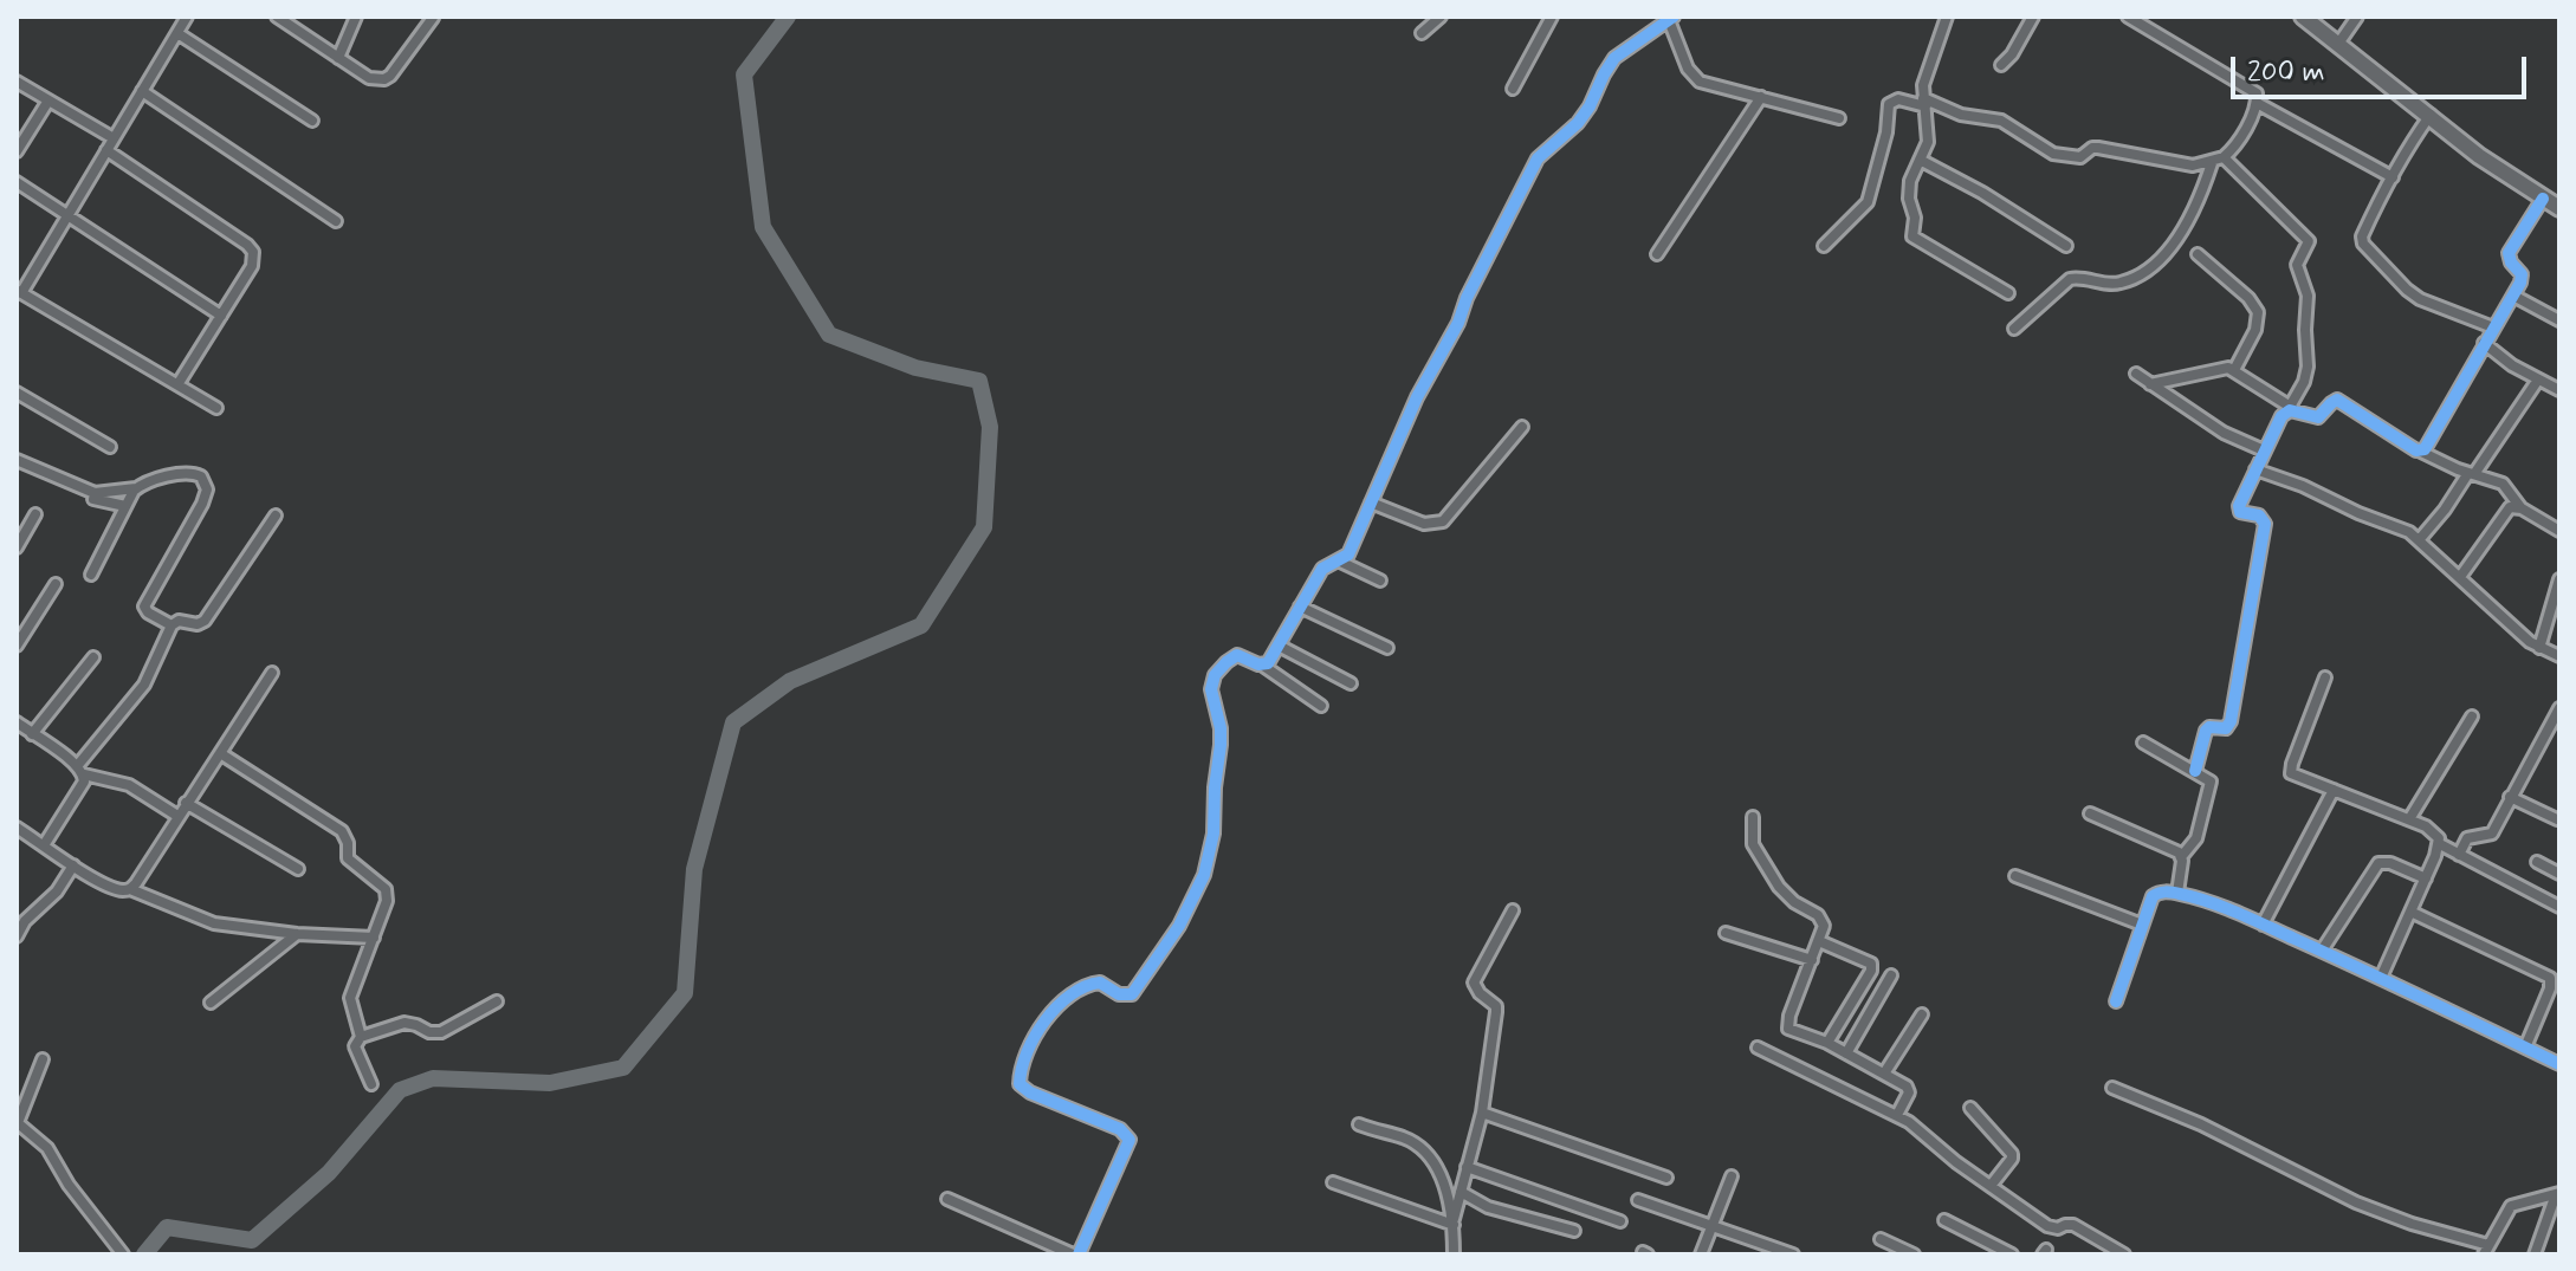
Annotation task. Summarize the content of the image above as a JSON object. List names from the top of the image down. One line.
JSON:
{"scale_bar":"200 m"}
